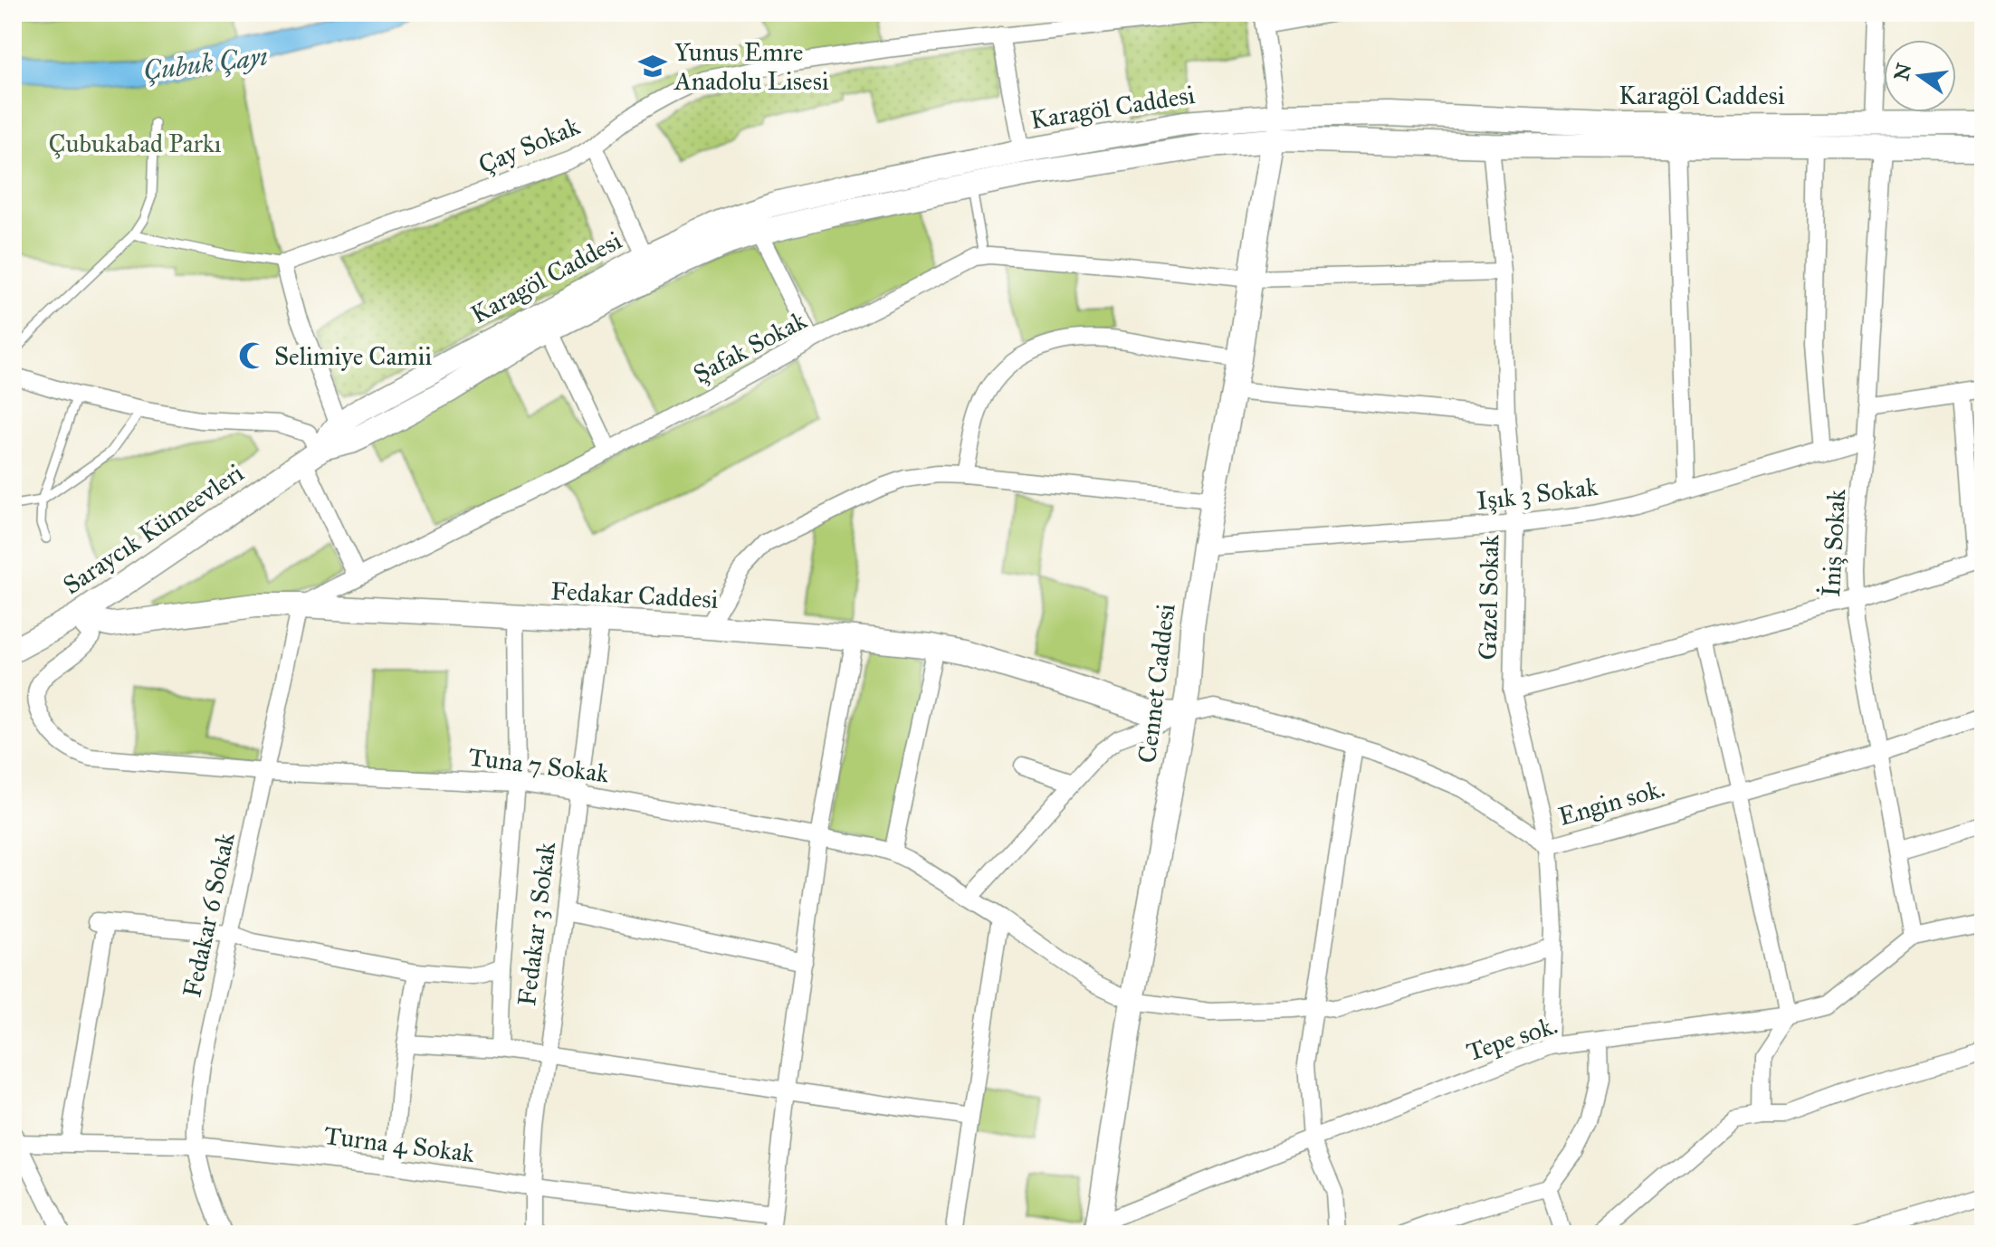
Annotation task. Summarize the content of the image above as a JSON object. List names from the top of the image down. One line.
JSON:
{"streets":{"main road":["Karagöl Caddesi","Saraycık Kümeevleri","Fedakar Caddesi","Cennet Caddesi"],"street":["Çay Sokak","Şafak Sokak","Işık 3 Sokak","İniş Sokak","Gazel Sokak","Tuna 7 Sokak","Engin sok.","Fedakar 6 Sokak","Fedakar 3 Sokak","Tepe sok.","Turna 4 Sokak"]},"crossings":[["Karagöl Caddesi","Saraycık Kümeevleri"],["Şafak Sokak","Fedakar Caddesi"],["Şafak Sokak","Gazel Sokak"],["Şafak Sokak","Cennet Caddesi"],["Şafak Sokak","Fedakar 6 Sokak"],["Işık 3 Sokak","İniş Sokak"],["Işık 3 Sokak","Gazel Sokak"],["Işık 3 Sokak","Cennet Caddesi"],["Saraycık Kümeevleri","Fedakar Caddesi"],["Saraycık Kümeevleri","Tuna 7 Sokak"],["İniş Sokak","Engin sok."],["İniş Sokak","Tepe sok."],["Fedakar Caddesi","Cennet Caddesi"],["Fedakar Caddesi","Tuna 7 Sokak"],["Fedakar Caddesi","Engin sok."],["Fedakar Caddesi","Fedakar 6 Sokak"],["Fedakar Caddesi","Fedakar 3 Sokak"],["Gazel Sokak","Tuna 7 Sokak"],["Gazel Sokak","Engin sok."],["Gazel Sokak","Tepe sok."],["Cennet Caddesi","Tuna 7 Sokak"],["Cennet Caddesi","Engin sok."],["Cennet Caddesi","Tepe sok."],["Tuna 7 Sokak","Engin sok."],["Tuna 7 Sokak","Fedakar 6 Sokak"],["Tuna 7 Sokak","Fedakar 3 Sokak"],["Fedakar 6 Sokak","Turna 4 Sokak"],["Fedakar 3 Sokak","Turna 4 Sokak"]],"water":["Çubuk Çayı"],"parks":["Çubukabad Parkı"],"places":{"school or university":["Yunus Emre Anadolu Lisesi"],"mosque":["Selimiye Camii"]},"north":"left"}
